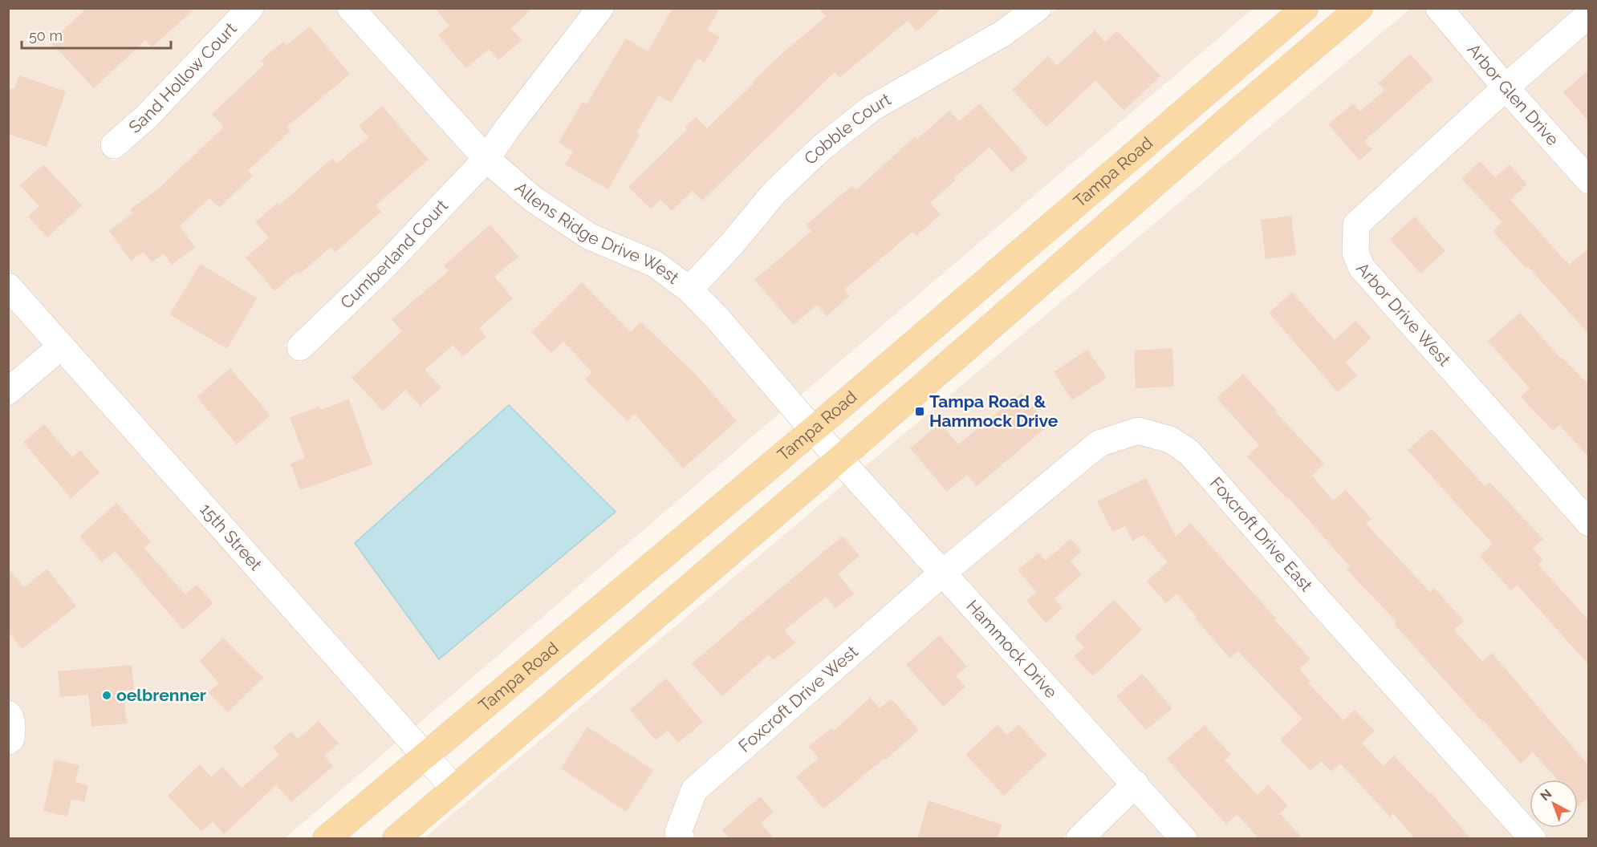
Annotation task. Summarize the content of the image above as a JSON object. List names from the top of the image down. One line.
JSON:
{"streets":{"main road":["Tampa Road"],"street":["Sand Hollow Court","Arbor Glen Drive","Cobble Court","Allens Ridge Drive West","Cumberland Court","Arbor Drive West","Foxcroft Drive East","15th Street","Hammock Drive","Foxcroft Drive West"]},"crossings":[["Arbor Glen Drive","Arbor Drive West"],["Cobble Court","Allens Ridge Drive West"],["Tampa Road","Allens Ridge Drive West"],["Tampa Road","15th Street"],["Allens Ridge Drive West","Cumberland Court"],["Allens Ridge Drive West","Hammock Drive"],["Foxcroft Drive East","Hammock Drive"],["Foxcroft Drive East","Foxcroft Drive West"],["Hammock Drive","Foxcroft Drive West"]],"places":{"transit":["Tampa Road & Hammock Drive"],"other":["oelbrenner"]},"scale_bar":"50 m","north":"top left"}
